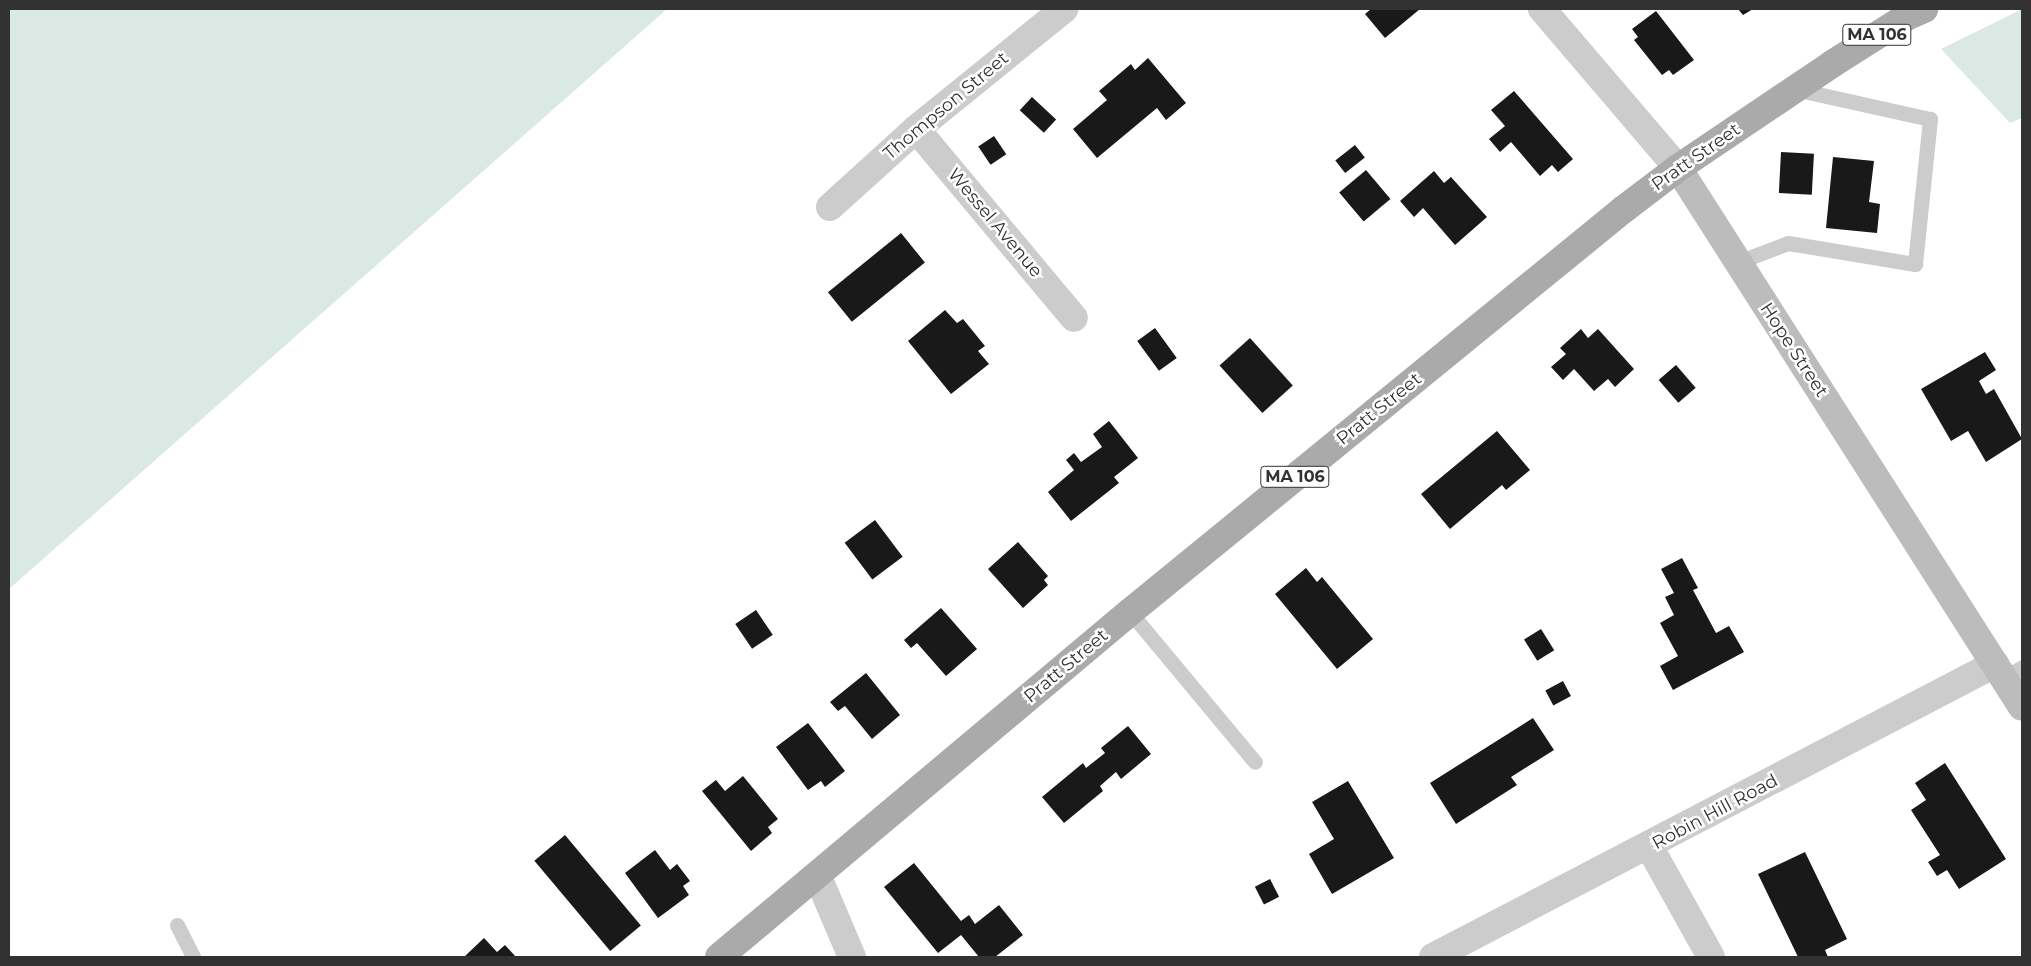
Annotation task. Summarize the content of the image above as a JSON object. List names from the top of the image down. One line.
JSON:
{"streets":{"main road":["MA 106","Pratt Street","Hope Street"],"street":["Thompson Street","Wessel Avenue","Robin Hill Road"]},"crossings":[["Thompson Street","Wessel Avenue"],["Pratt Street","Hope Street"],["Hope Street","Robin Hill Road"]]}
